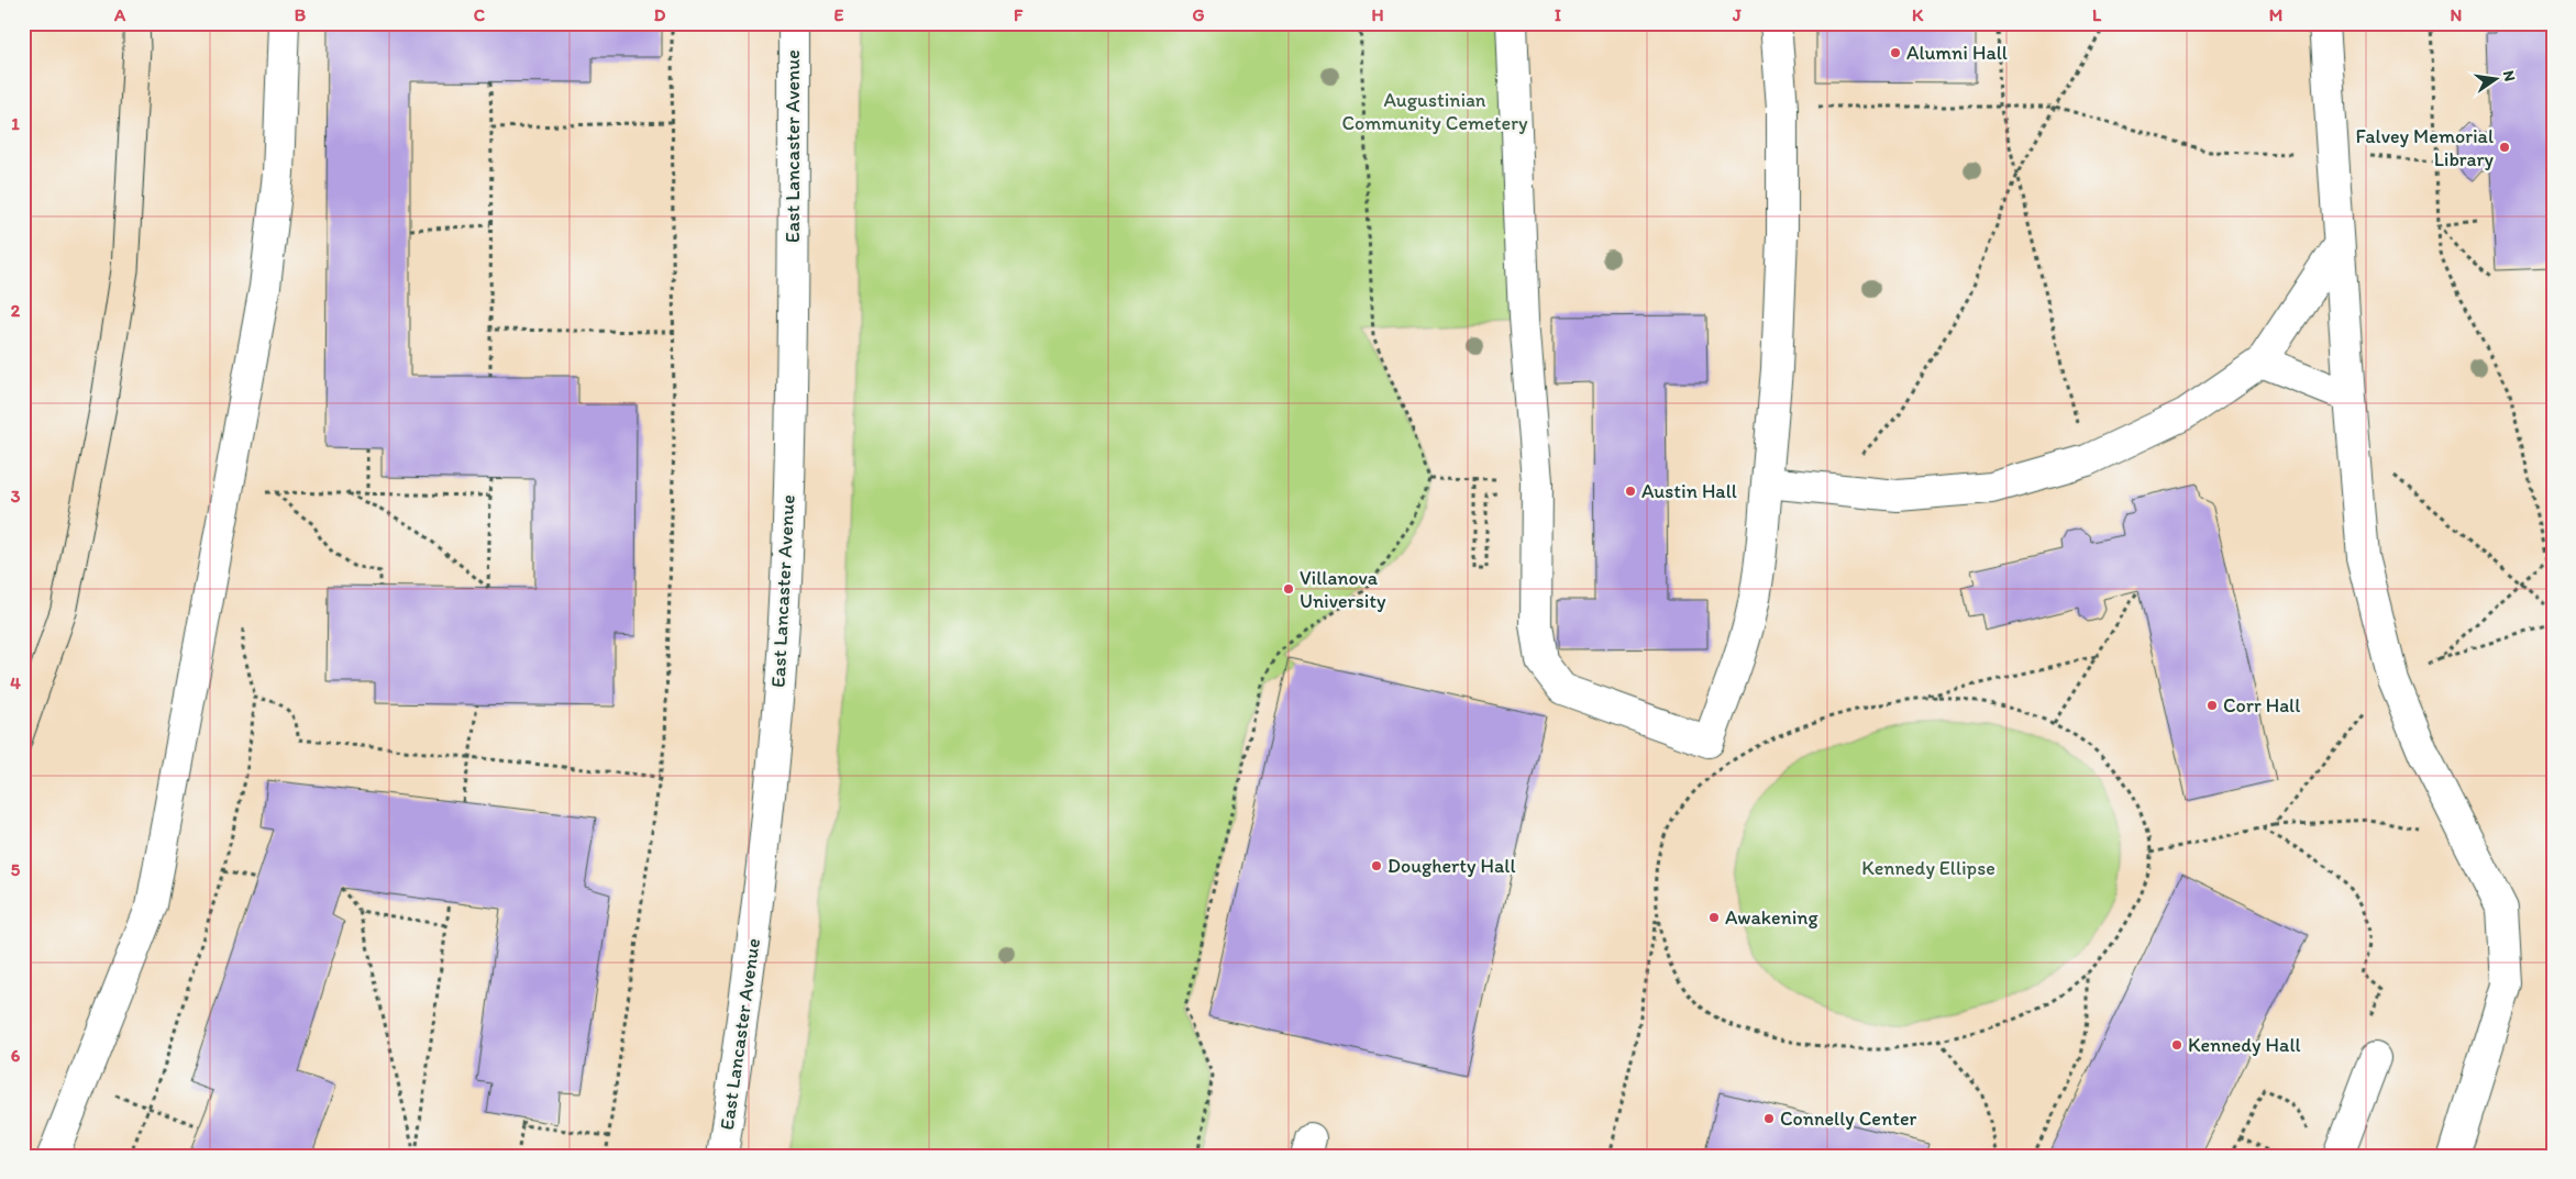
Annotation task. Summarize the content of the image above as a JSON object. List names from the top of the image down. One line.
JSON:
{"streets":{"main road":["East Lancaster Avenue"]},"parks":["Augustinian Community Cemetery","Kennedy Ellipse"],"places":["Alumni Hall","Falvey Memorial Library","Austin Hall","Villanova University","Corr Hall","Dougherty Hall","Awakening","Kennedy Hall","Connelly Center"],"north":"right","grid":{"columns":["A","B","C","D","E","F","G","H","I","J","K","L","M","N"],"rows":["1","2","3","4","5","6"]}}
